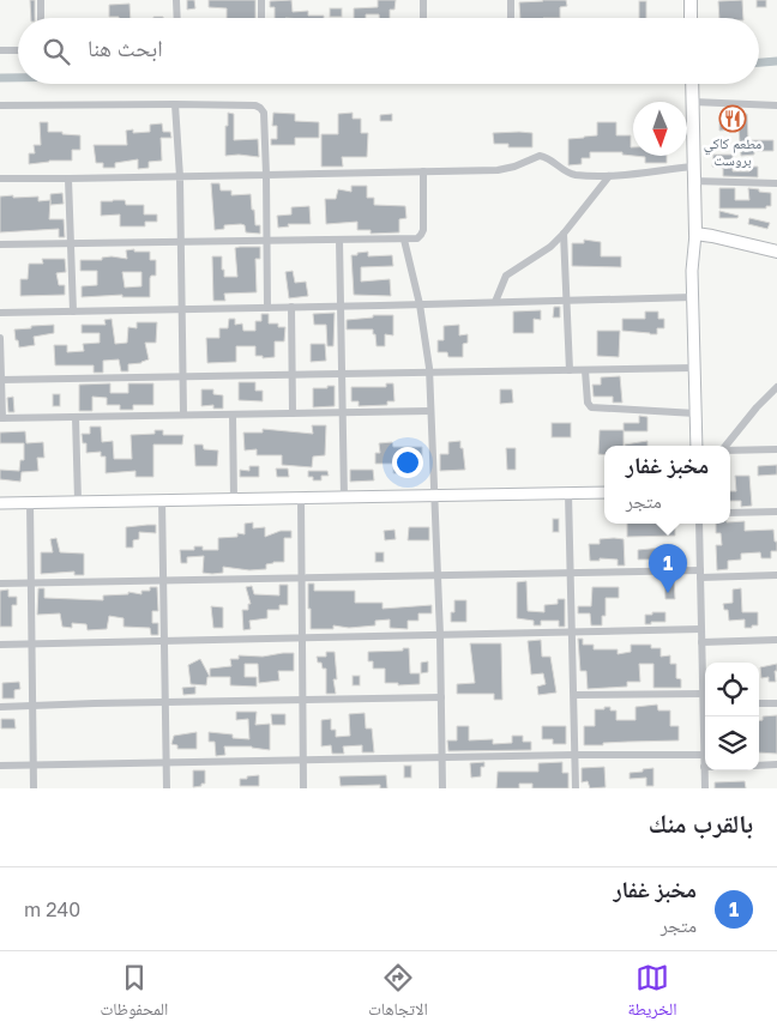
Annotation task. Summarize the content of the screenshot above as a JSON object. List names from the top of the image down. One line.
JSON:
{"places":{"restaurant":["مطعم كاكي بروست"]},"north":"bottom","page":{"search":"ابحث هنا","popup":["مخبز غفار","متجر"],"pins":"1","heading":"بالقرب منك","list":[{"mark":"1","name":"مخبز غفار","note":"متجر","value":"240 m"}],"nav":["الخريطة","الاتجاهات","المحفوظات"]}}
